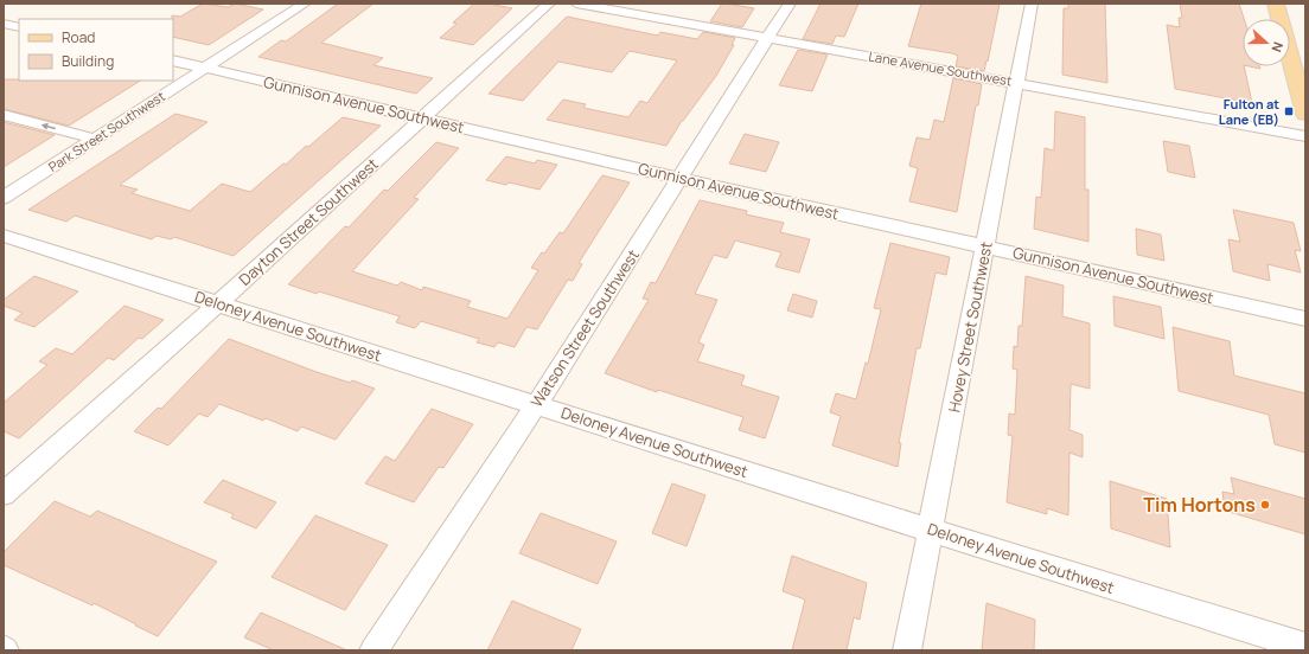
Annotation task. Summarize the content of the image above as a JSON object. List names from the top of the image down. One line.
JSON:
{"streets":{"street":["Lane Avenue Southwest","Gunnison Avenue Southwest","Park Street Southwest","Dayton Street Southwest","Deloney Avenue Southwest","Hovey Street Southwest","Watson Street Southwest"]},"crossings":[["Lane Avenue Southwest","Hovey Street Southwest"],["Lane Avenue Southwest","Watson Street Southwest"],["Gunnison Avenue Southwest","Park Street Southwest"],["Gunnison Avenue Southwest","Dayton Street Southwest"],["Gunnison Avenue Southwest","Hovey Street Southwest"],["Gunnison Avenue Southwest","Watson Street Southwest"],["Dayton Street Southwest","Deloney Avenue Southwest"],["Deloney Avenue Southwest","Hovey Street Southwest"],["Deloney Avenue Southwest","Watson Street Southwest"]],"places":{"transit":["Fulton at Lane (EB)"],"other":["Tim Hortons"]},"legend":["Road","Building"],"north":"right"}
